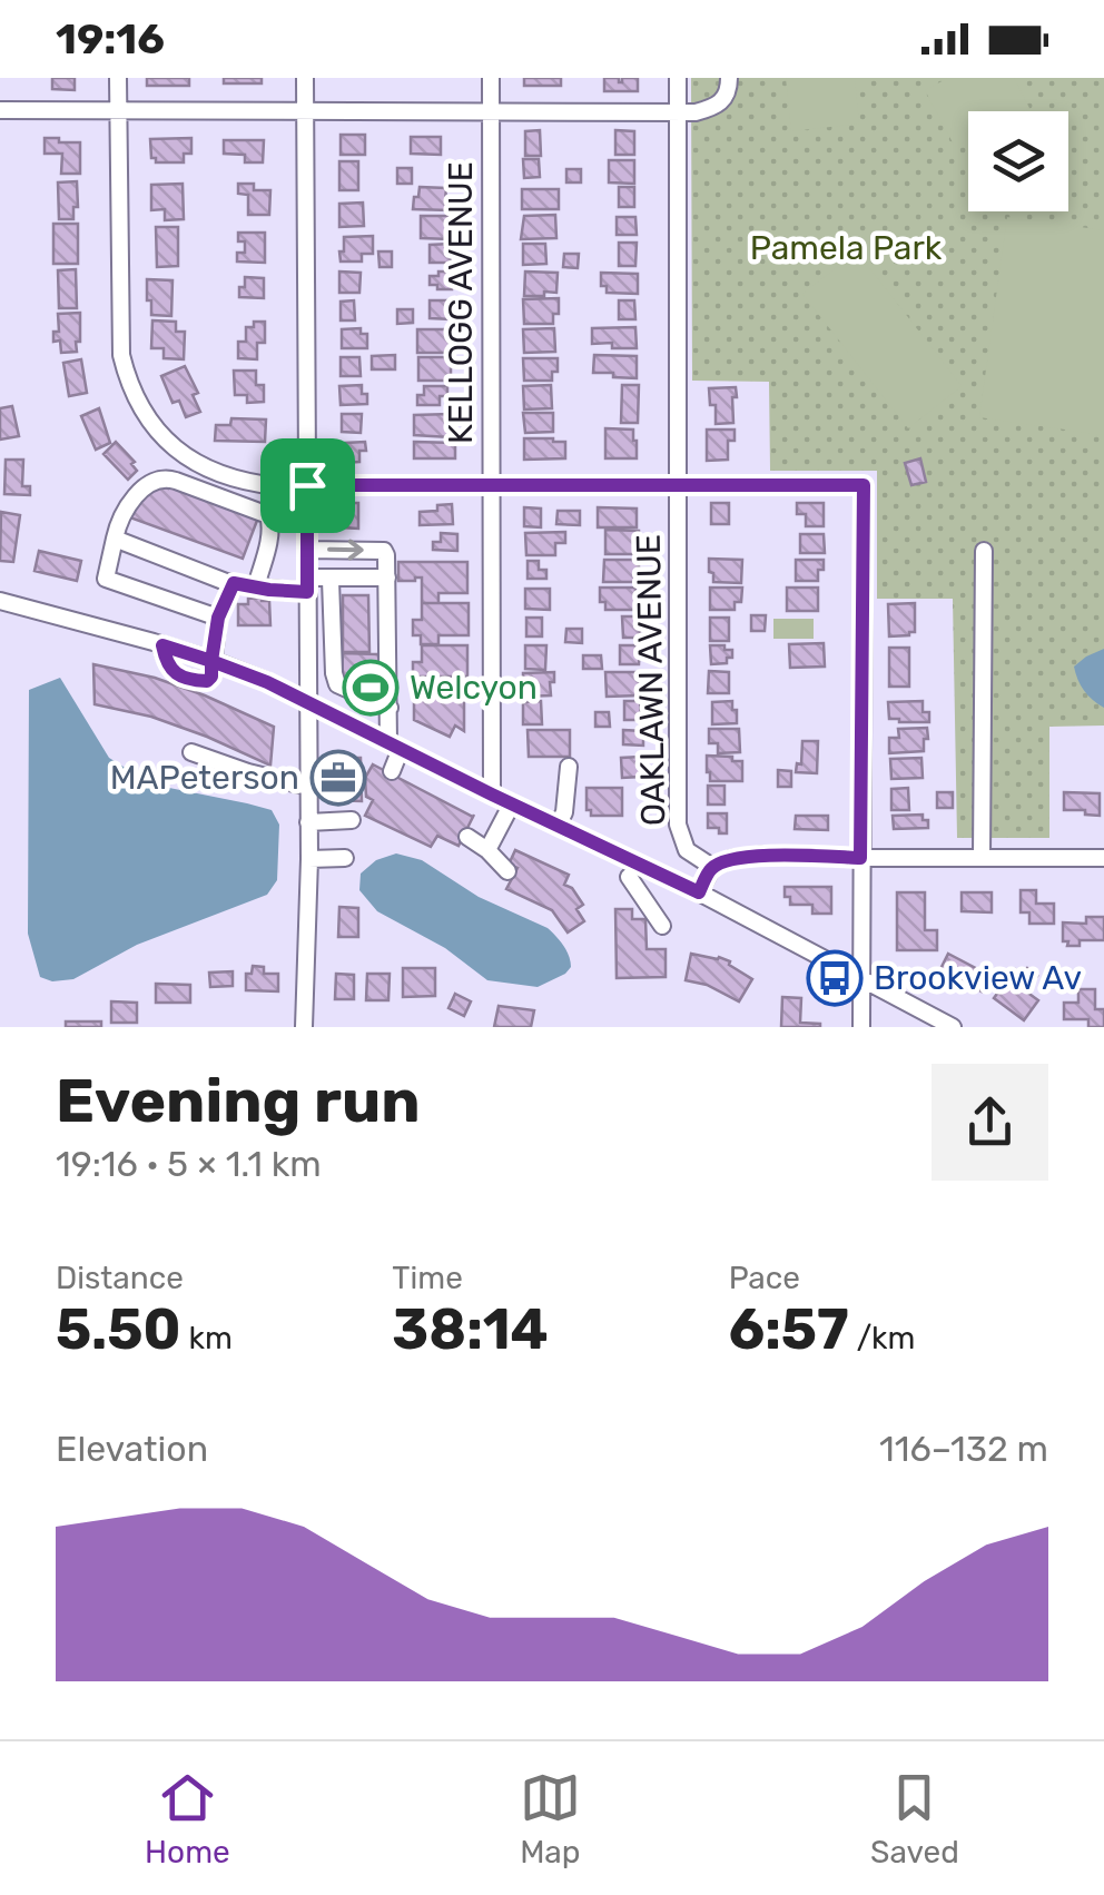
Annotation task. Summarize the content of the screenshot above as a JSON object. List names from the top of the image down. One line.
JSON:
{"streets":{"street":["KELLOGG AVENUE","OAKLAWN AVENUE"]},"parks":["Pamela Park"],"places":{"sports":["Welcyon"],"office":["MAPeterson"],"bus stop":["Brookview Av"]},"page":{"status":"19:16","heading":["Evening run","19:16 · 5 × 1.1 km"],"stats":[["Distance","5.50 km"],["Time","38:14"],["Pace","6:57 /km"]],"chart":["Elevation","116–132 m"],"tabs":["Home","Map","Saved"]}}
